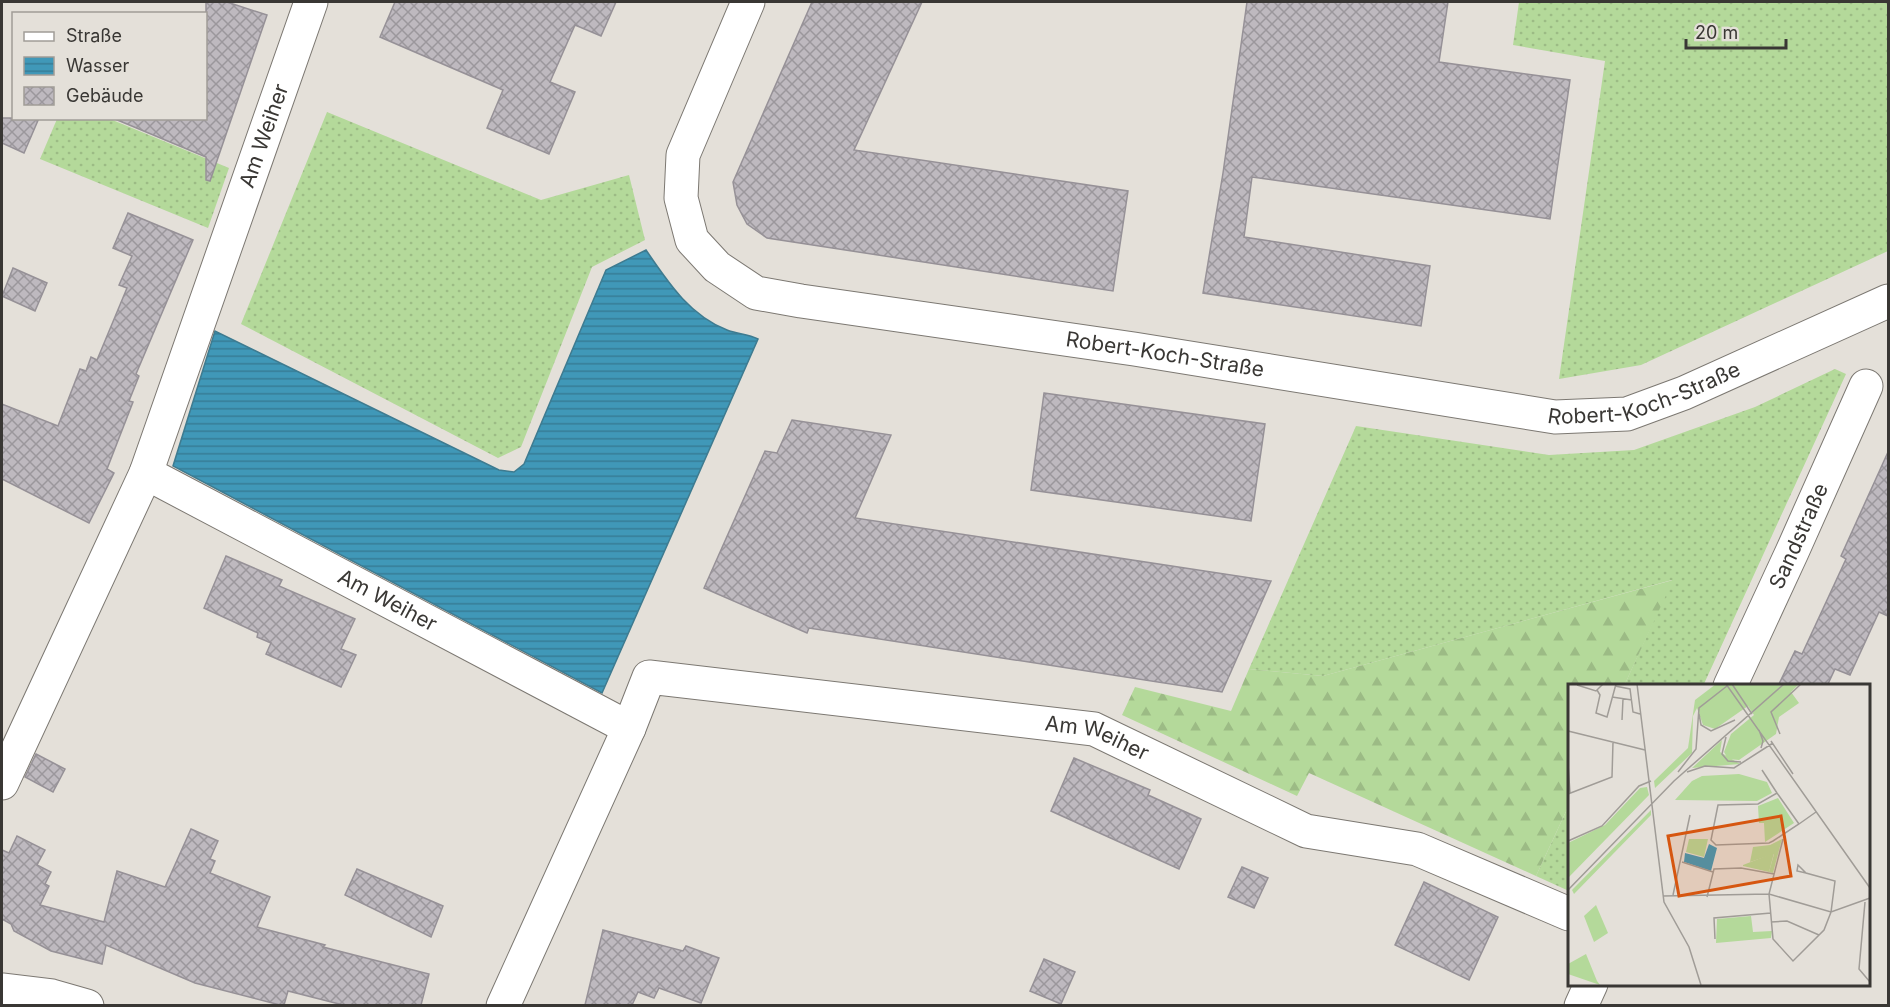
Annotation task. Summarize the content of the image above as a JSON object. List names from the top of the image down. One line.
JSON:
{"streets":{"street":["Am Weiher","Robert-Koch-Straße","Sandstraße"]},"legend":["Straße","Wasser","Gebäude"],"scale_bar":"20 m"}
